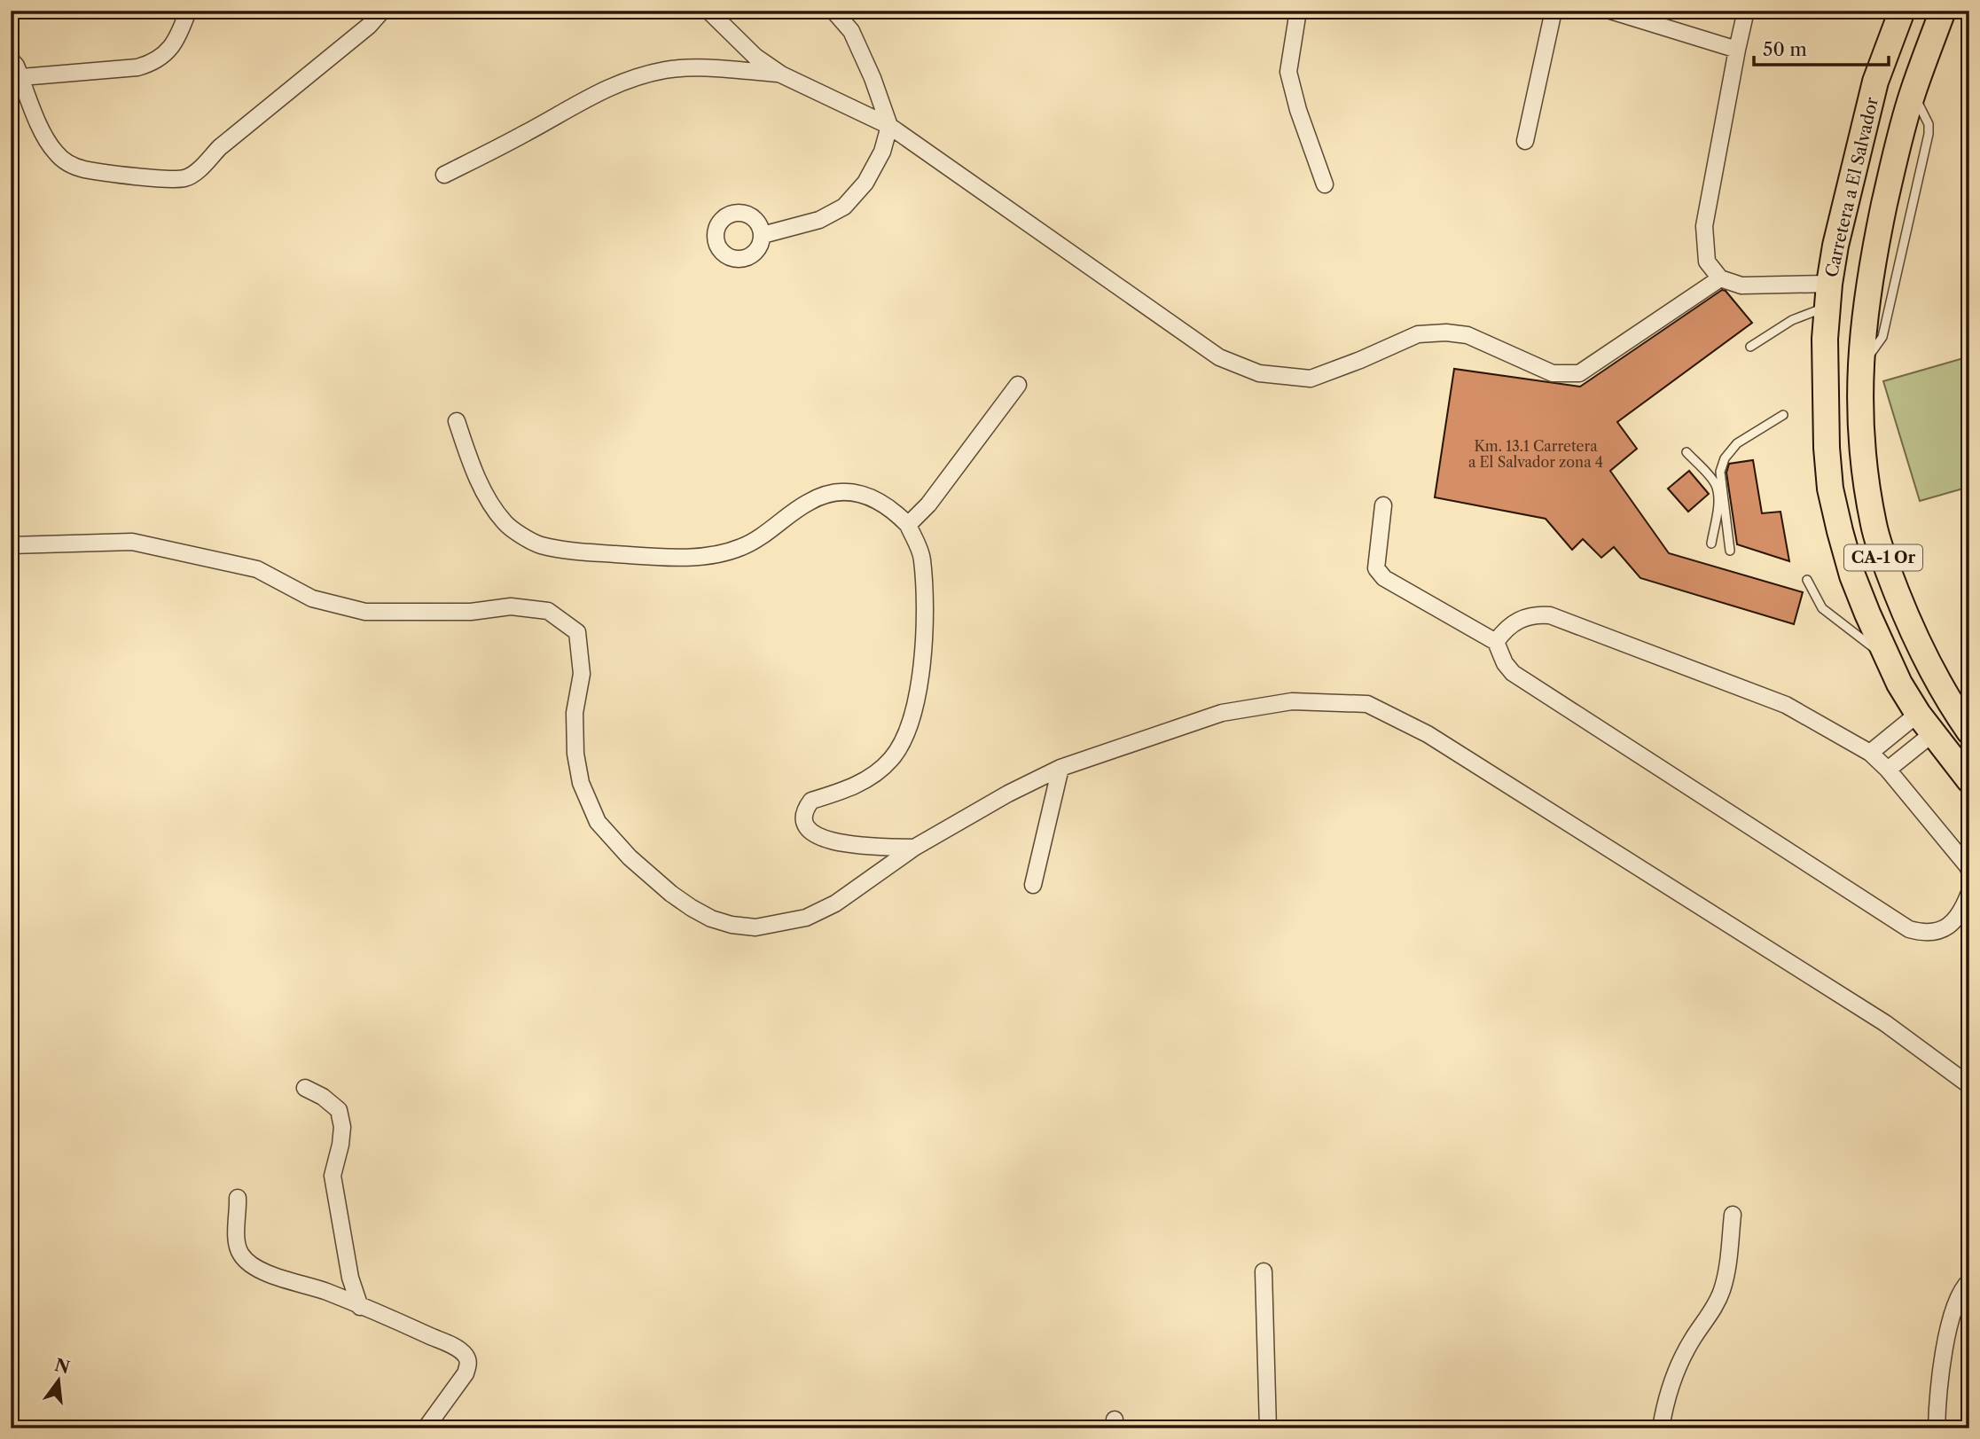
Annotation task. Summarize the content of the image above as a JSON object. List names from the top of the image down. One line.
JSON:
{"streets":{"highway":["Carretera a El Salvador","CA-1 Or"]},"house_numbers":["Km. 13.1 Carretera a El Salvador zona 4"],"scale_bar":"50 m","north":"top"}
